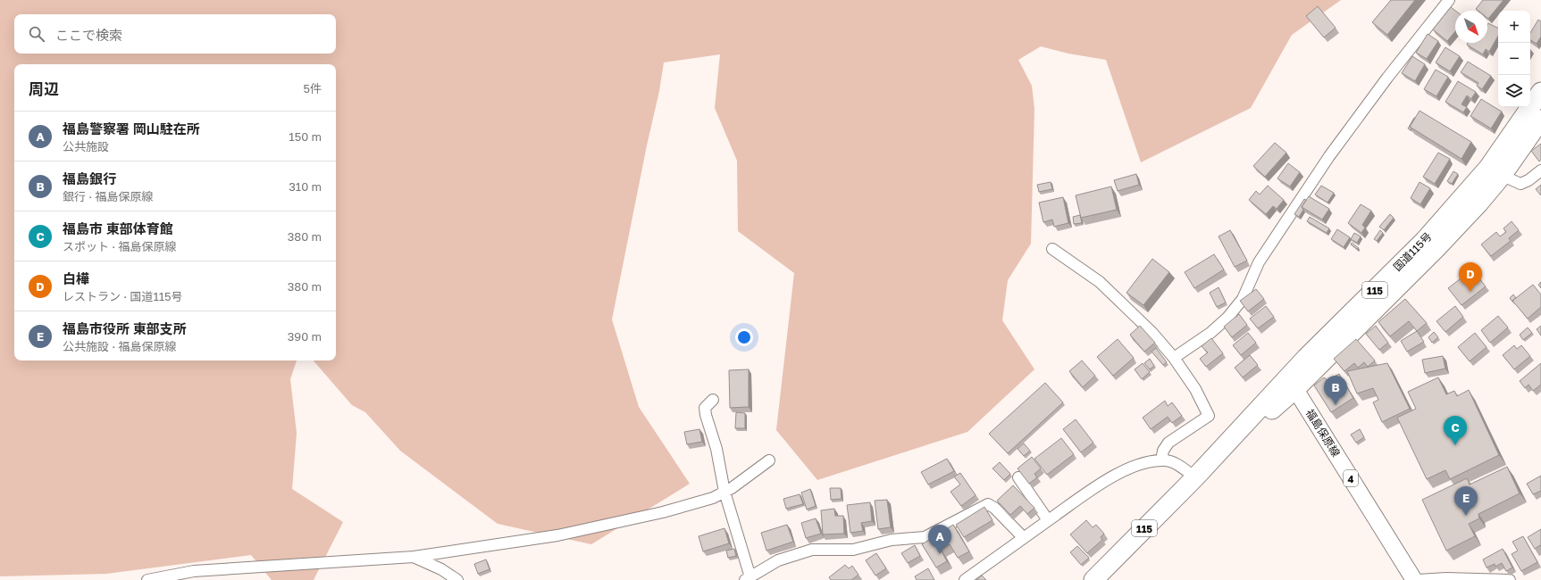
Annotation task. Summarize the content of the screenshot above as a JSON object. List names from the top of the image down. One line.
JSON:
{"streets":{"highway":["国道115号","115"],"main road":["福島保原線","4"]},"crossings":[["国道115号","福島保原線"]],"north":"bottom right","page":{"map_buttons":["+","−"],"search":"ここで検索","heading":["周辺","5件"],"list":[{"mark":"A","name":"福島警察署 岡山駐在所","note":"公共施設","value":"150 m"},{"mark":"B","name":"福島銀行","note":"銀行 · 福島保原線","value":"310 m"},{"mark":"C","name":"福島市 東部体育館","note":"スポット · 福島保原線","value":"380 m"},{"mark":"D","name":"白樺","note":"レストラン · 国道115号","value":"380 m"},{"mark":"E","name":"福島市役所 東部支所","note":"公共施設 · 福島保原線","value":"390 m"}],"pins":["D","B","C","E","A"]}}
